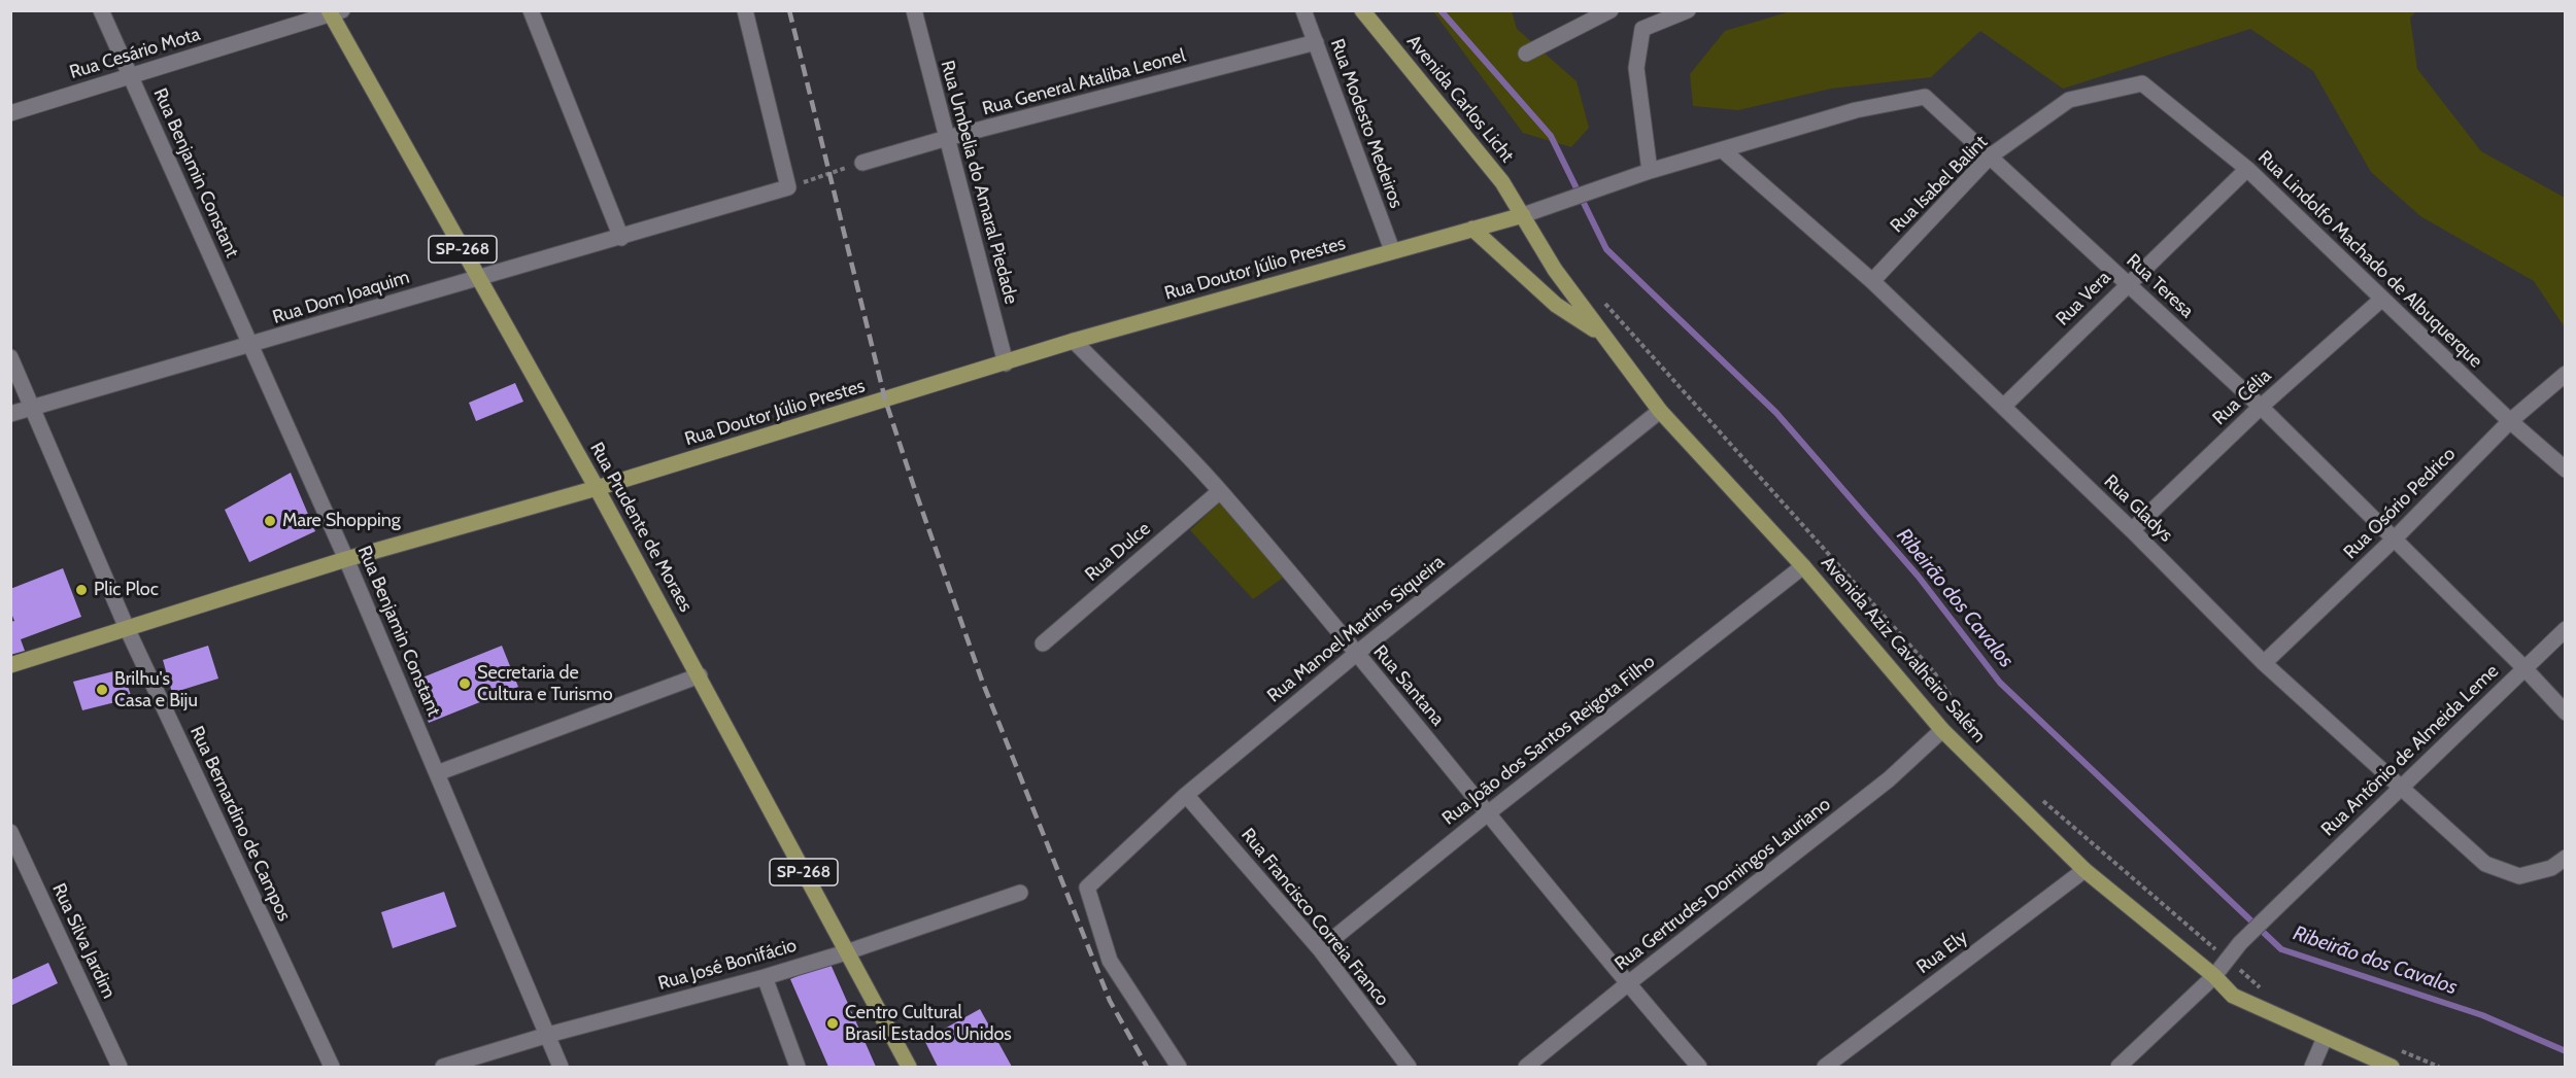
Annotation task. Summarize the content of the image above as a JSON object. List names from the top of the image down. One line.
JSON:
{"streets":{"main road":["Avenida Carlos Licht","SP-268","Rua Doutor Júlio Prestes","Rua Prudente de Moraes","Avenida Aziz Cavalheiro Salém"],"street":["Rua Cesário Mota","Rua General Ataliba Leonel","Rua Modesto Medeiros","Rua Benjamin Constant","Rua Umbelia do Amaral Piedade","Rua Isabel Balint","Rua Lindolfo Machado de Albuquerque","Rua Teresa","Rua Dom Joaquim","Rua Vera","Rua Célia","Rua Osório Pedrico","Rua Gladys","Rua Dulce","Rua Manoel Martins Siqueira","Rua Santana","Rua João dos Santos Reigota Filho","Rua Antônio de Almeida Leme","Rua Bernardino de Campos","Rua Gertrudes Domingos Lauriano","Rua Francisco Correia Franco","Rua Silva Jardim","Rua Ely","Rua José Bonifácio"]},"crossings":[["Rua Cesário Mota","Rua Benjamin Constant"],["Rua Cesário Mota","Rua Prudente de Moraes"],["Rua General Ataliba Leonel","Rua Modesto Medeiros"],["Rua General Ataliba Leonel","Rua Umbelia do Amaral Piedade"],["Avenida Carlos Licht","Rua Doutor Júlio Prestes"],["Avenida Carlos Licht","Avenida Aziz Cavalheiro Salém"],["Rua Modesto Medeiros","Rua Doutor Júlio Prestes"],["Rua Benjamin Constant","Rua Doutor Júlio Prestes"],["Rua Benjamin Constant","Rua Dom Joaquim"],["Rua Benjamin Constant","Rua José Bonifácio"],["Rua Umbelia do Amaral Piedade","Rua Doutor Júlio Prestes"],["Rua Isabel Balint","Rua Lindolfo Machado de Albuquerque"],["Rua Isabel Balint","Rua Teresa"],["Rua Isabel Balint","Rua Gladys"],["Rua Lindolfo Machado de Albuquerque","Rua Vera"],["Rua Lindolfo Machado de Albuquerque","Rua Célia"],["Rua Lindolfo Machado de Albuquerque","Rua Osório Pedrico"],["Rua Doutor Júlio Prestes","Rua Teresa"],["Rua Doutor Júlio Prestes","Rua Prudente de Moraes"],["Rua Doutor Júlio Prestes","Avenida Aziz Cavalheiro Salém"],["Rua Doutor Júlio Prestes","Rua Santana"],["Rua Doutor Júlio Prestes","Rua Bernardino de Campos"],["Rua Teresa","Rua Vera"],["Rua Teresa","Rua Célia"],["Rua Teresa","Rua Osório Pedrico"],["Rua Teresa","Rua Gladys"],["Rua Teresa","Rua Antônio de Almeida Leme"],["Rua Dom Joaquim","Rua Prudente de Moraes"],["Rua Dom Joaquim","Rua Bernardino de Campos"],["Rua Vera","Rua Gladys"],["Rua Célia","Rua Gladys"],["Rua Osório Pedrico","Rua Gladys"],["Rua Gladys","Rua Antônio de Almeida Leme"],["Rua Prudente de Moraes","Rua José Bonifácio"],["Rua Dulce","Rua Santana"],["Rua Manoel Martins Siqueira","Avenida Aziz Cavalheiro Salém"],["Rua Manoel Martins Siqueira","Rua Santana"],["Rua Manoel Martins Siqueira","Rua Francisco Correia Franco"],["Avenida Aziz Cavalheiro Salém","Rua João dos Santos Reigota Filho"],["Avenida Aziz Cavalheiro Salém","Rua Gertrudes Domingos Lauriano"],["Avenida Aziz Cavalheiro Salém","Rua Ely"],["Rua Santana","Rua João dos Santos Reigota Filho"],["Rua Santana","Rua Gertrudes Domingos Lauriano"],["Rua João dos Santos Reigota Filho","Rua Francisco Correia Franco"]],"water":["Ribeirão dos Cavalos"],"places":["Mare Shopping","Plic Ploc","Secretaria de Cultura e Turismo","Brilhu's Casa e Biju","Centro Cultural Brasil Estados Unidos"]}
